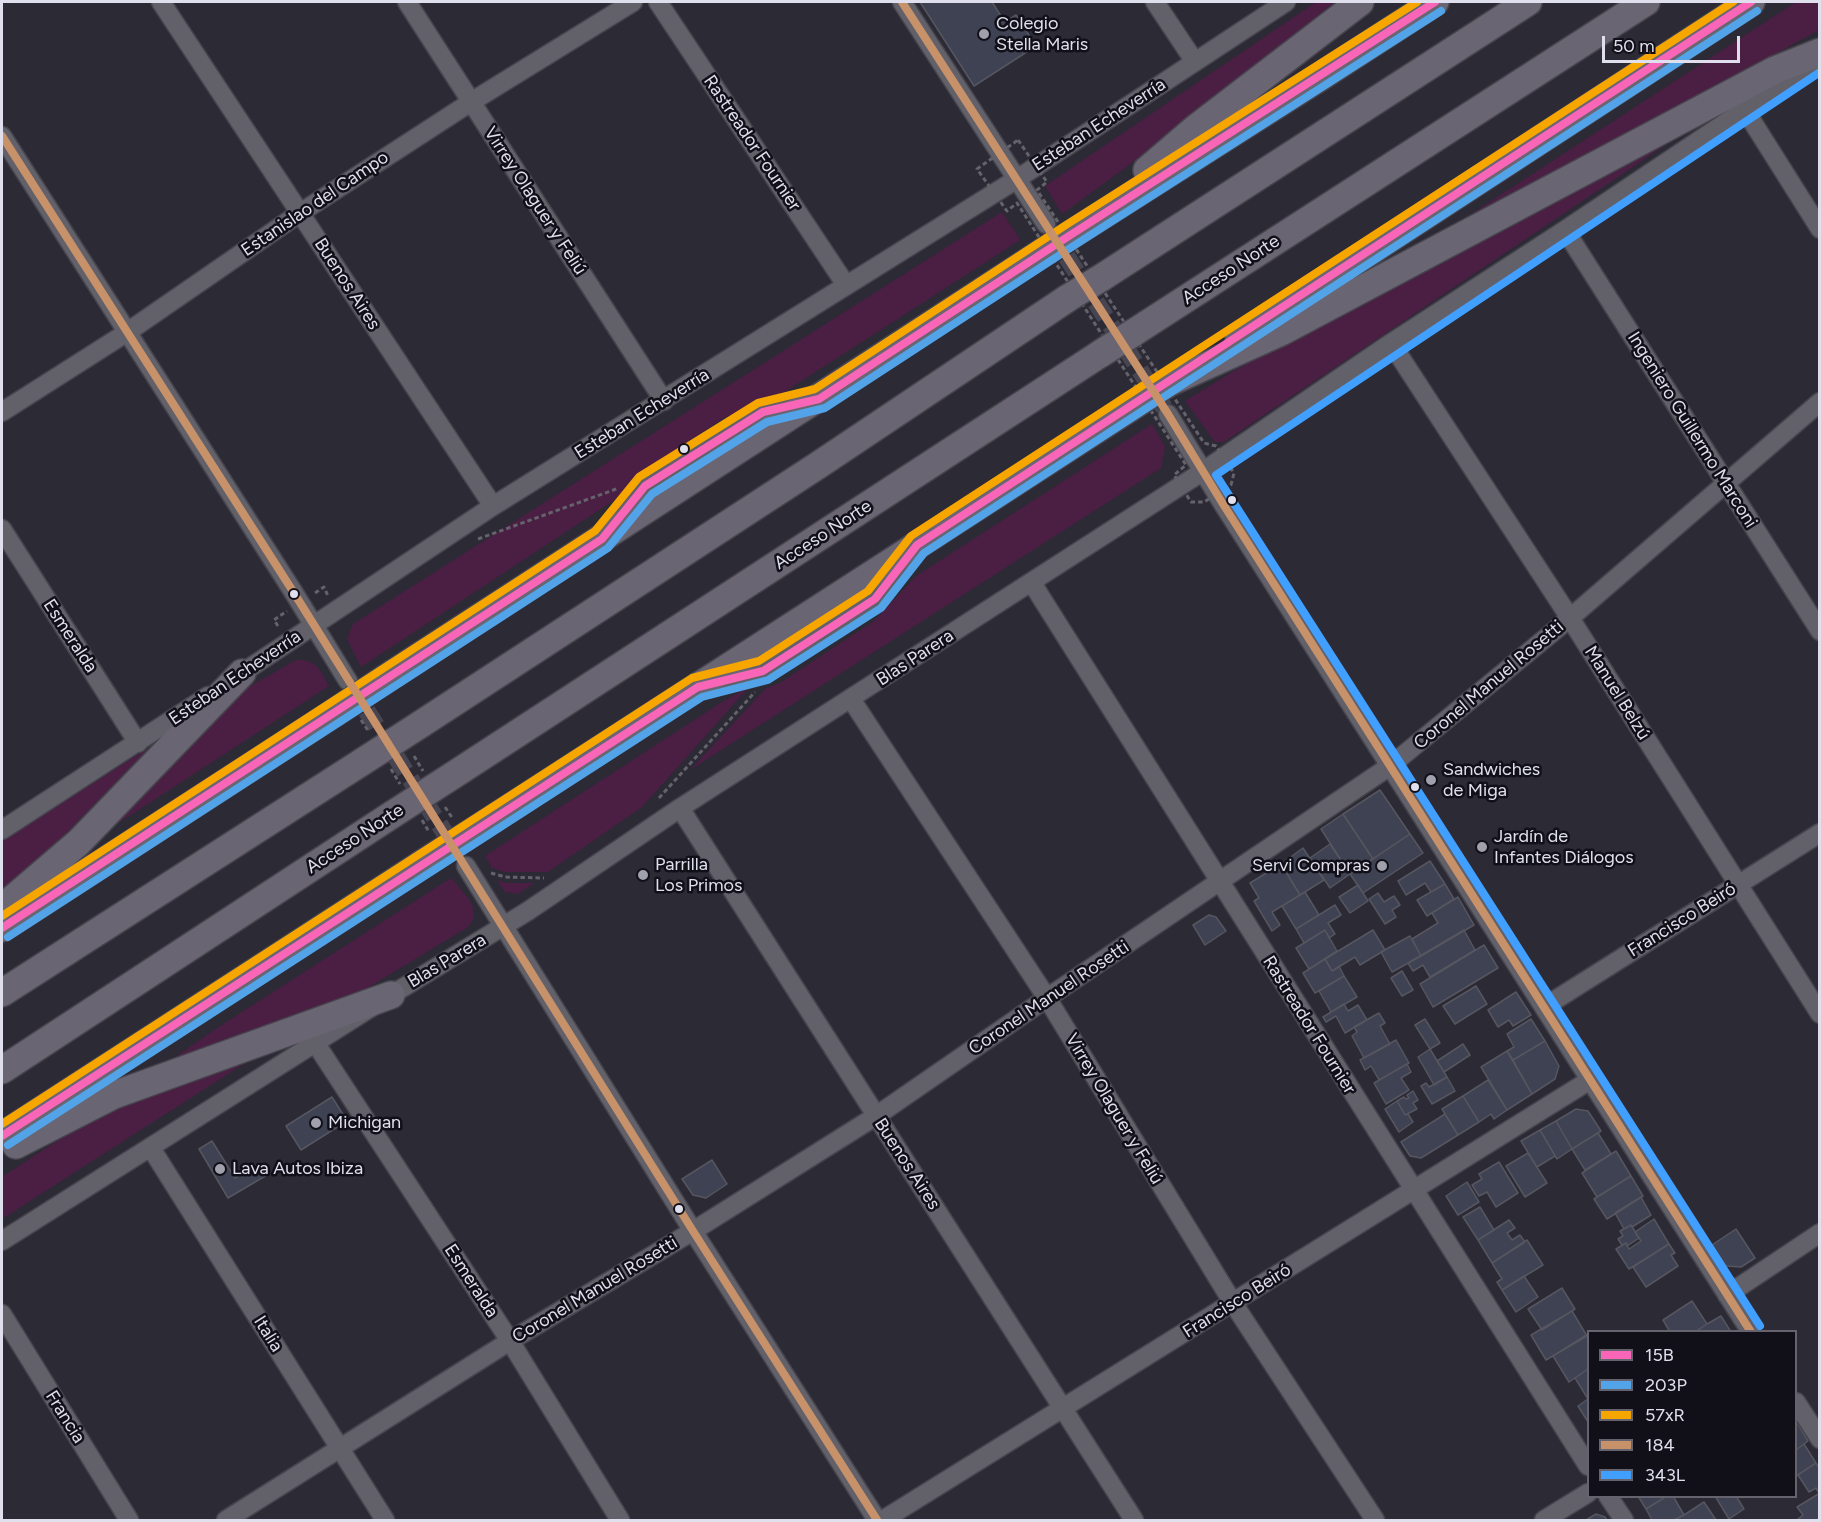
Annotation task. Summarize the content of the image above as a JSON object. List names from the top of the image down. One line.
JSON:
{"streets":{"highway":["Acceso Norte"],"street":["Esteban Echeverría","Rastreador Fournier","Virrey Olaguer y Feliú","Estanislao del Campo","Buenos Aires","Ingeniero Guillermo Marconi","Esmeralda","Blas Parera","Coronel Manuel Rosetti","Manuel Belzú","Francisco Beiró","Italia","Francia"]},"crossings":[["Esteban Echeverría","Rastreador Fournier"],["Esteban Echeverría","Virrey Olaguer y Feliú"],["Esteban Echeverría","Buenos Aires"],["Esteban Echeverría","Esmeralda"],["Rastreador Fournier","Blas Parera"],["Rastreador Fournier","Coronel Manuel Rosetti"],["Rastreador Fournier","Francisco Beiró"],["Virrey Olaguer y Feliú","Estanislao del Campo"],["Virrey Olaguer y Feliú","Blas Parera"],["Virrey Olaguer y Feliú","Coronel Manuel Rosetti"],["Virrey Olaguer y Feliú","Francisco Beiró"],["Estanislao del Campo","Buenos Aires"],["Buenos Aires","Blas Parera"],["Buenos Aires","Coronel Manuel Rosetti"],["Buenos Aires","Francisco Beiró"],["Ingeniero Guillermo Marconi","Blas Parera"],["Ingeniero Guillermo Marconi","Coronel Manuel Rosetti"],["Esmeralda","Blas Parera"],["Esmeralda","Coronel Manuel Rosetti"],["Blas Parera","Manuel Belzú"],["Blas Parera","Italia"],["Coronel Manuel Rosetti","Manuel Belzú"],["Coronel Manuel Rosetti","Italia"],["Manuel Belzú","Francisco Beiró"]],"places":["Colegio Stella Maris","Sandwiches de Miga","Jardín de Infantes Diálogos","Servi Compras","Parrilla Los Primos","Michigan","Lava Autos Ibiza"],"lines":["transit line 15B","transit line 57xR","transit line 184","transit line 203P","transit line 343L"],"legend":["15B","203P","57xR","184","343L"],"scale_bar":"50 m"}
